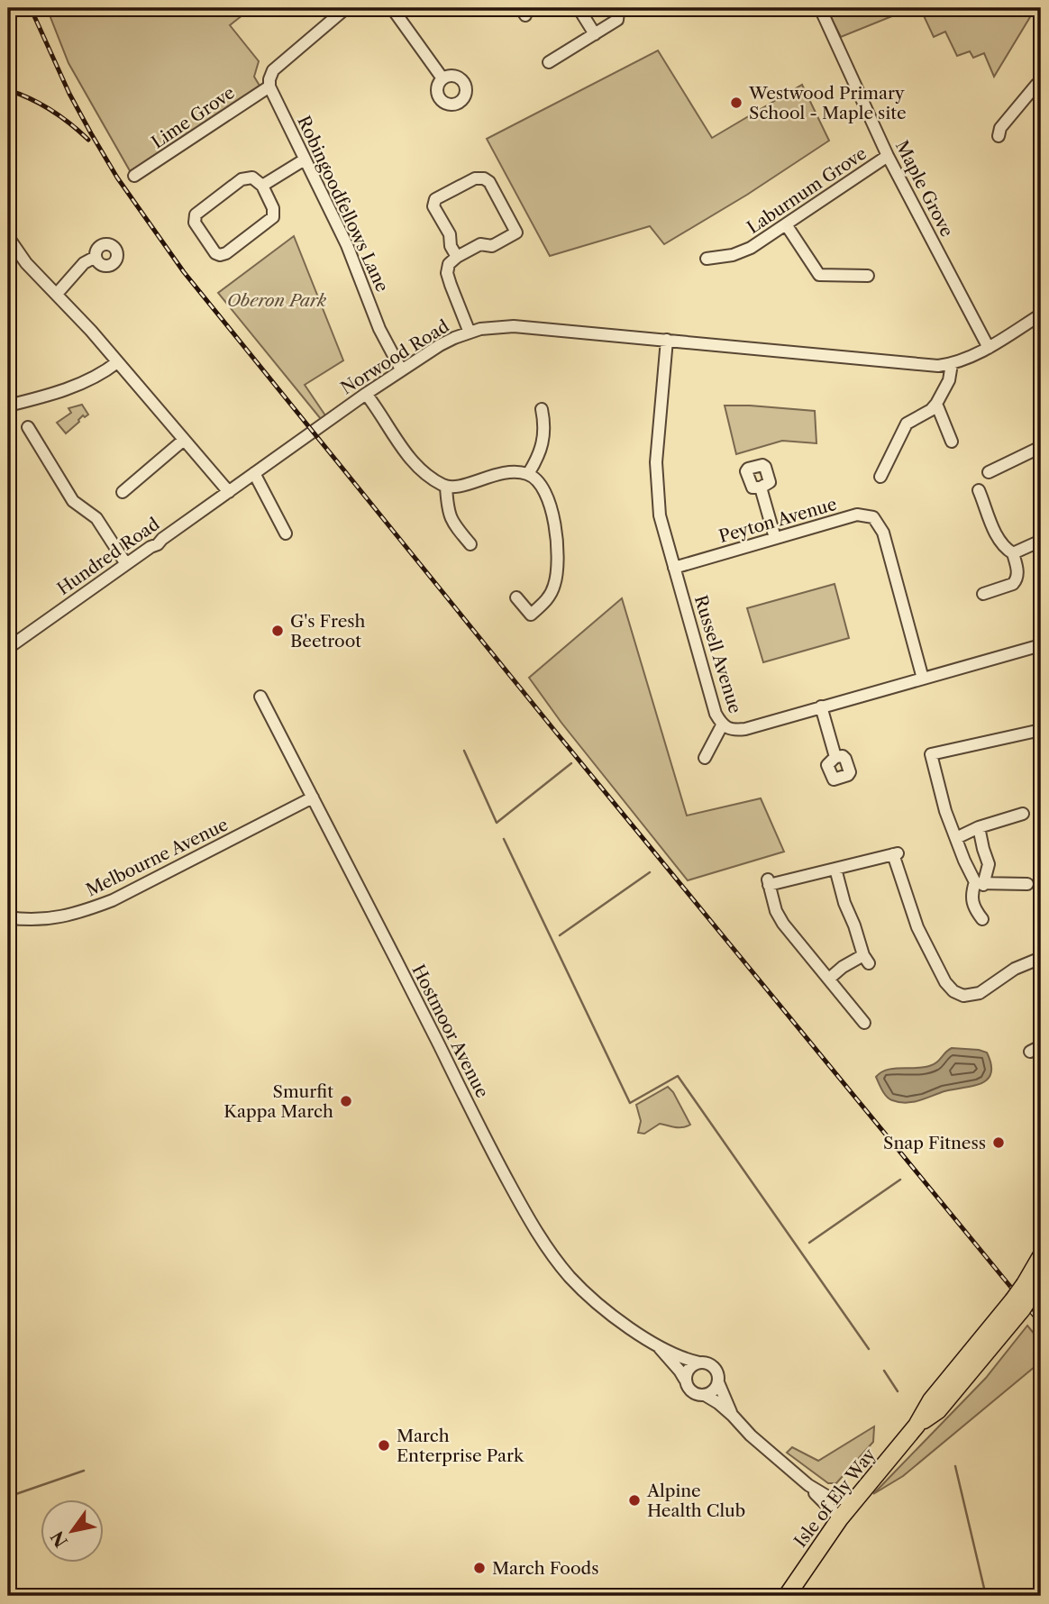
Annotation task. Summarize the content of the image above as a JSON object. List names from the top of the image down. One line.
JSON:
{"streets":{"highway":["Isle of Ely Way"],"street":["Lime Grove","Maple Grove","Laburnum Grove","Robingoodfellows Lane","Norwood Road","Peyton Avenue","Hundred Road","Russell Avenue","Melbourne Avenue","Hostmoor Avenue"]},"crossings":[["Lime Grove","Robingoodfellows Lane"],["Maple Grove","Laburnum Grove"],["Maple Grove","Norwood Road"],["Robingoodfellows Lane","Norwood Road"],["Norwood Road","Hundred Road"],["Norwood Road","Russell Avenue"],["Peyton Avenue","Russell Avenue"],["Melbourne Avenue","Hostmoor Avenue"]],"parks":["Oberon Park"],"places":["Westwood Primary School - Maple site","G's Fresh Beetroot","Smurfit Kappa March","Snap Fitness","March Enterprise Park","Alpine Health Club","March Foods"],"north":"bottom left"}
